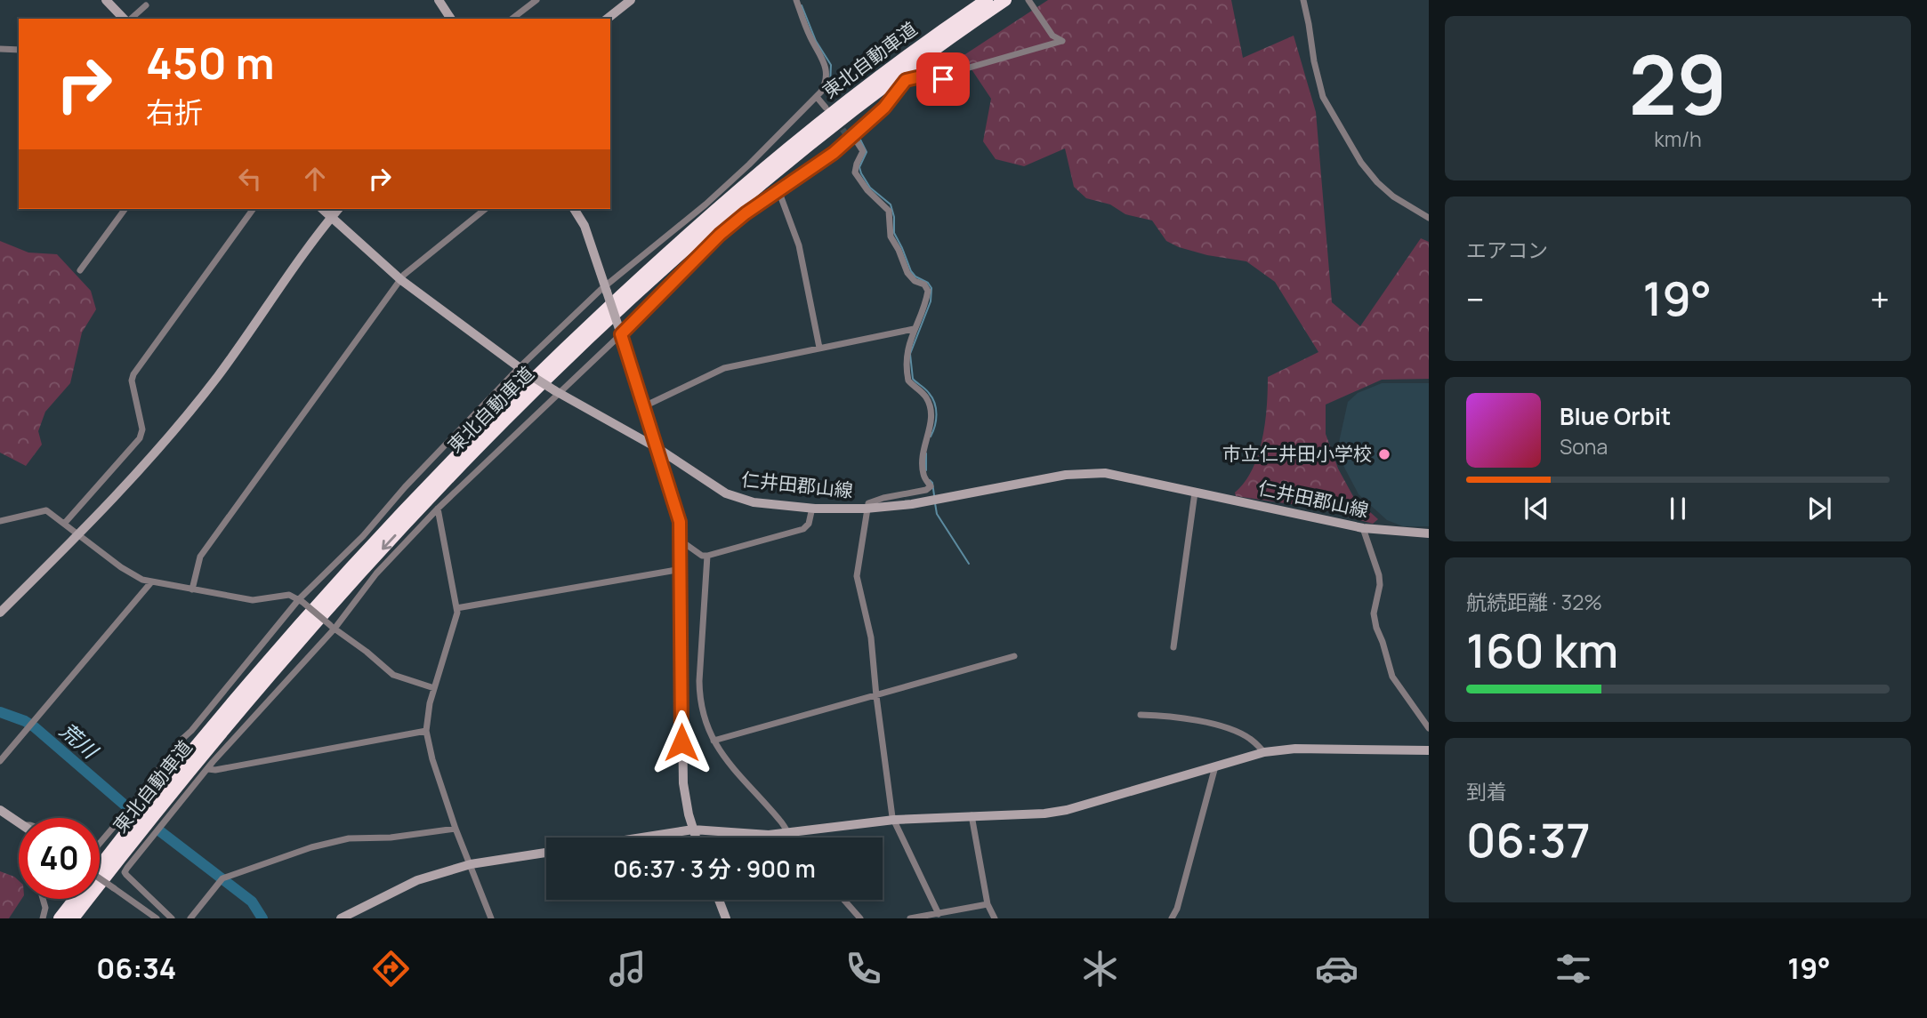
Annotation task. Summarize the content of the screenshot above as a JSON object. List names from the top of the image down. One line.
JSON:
{"streets":{"highway":["東北自動車道"],"street":["仁井田郡山線"]},"water":["荒川"],"places":["市立仁井田小学校"],"page":{"tile":[["29","km/h"],"エアコン",["航続距離 · 32%","160 km"],["到着","06:37"]],"turn":["450 m","右折"],"heat":["−","19°","+"],"song":["Blue Orbit","Sona"],"limit":"40","trip":"06:37 · 3 分 · 900 m","tabs":["06:34","19°"]}}
